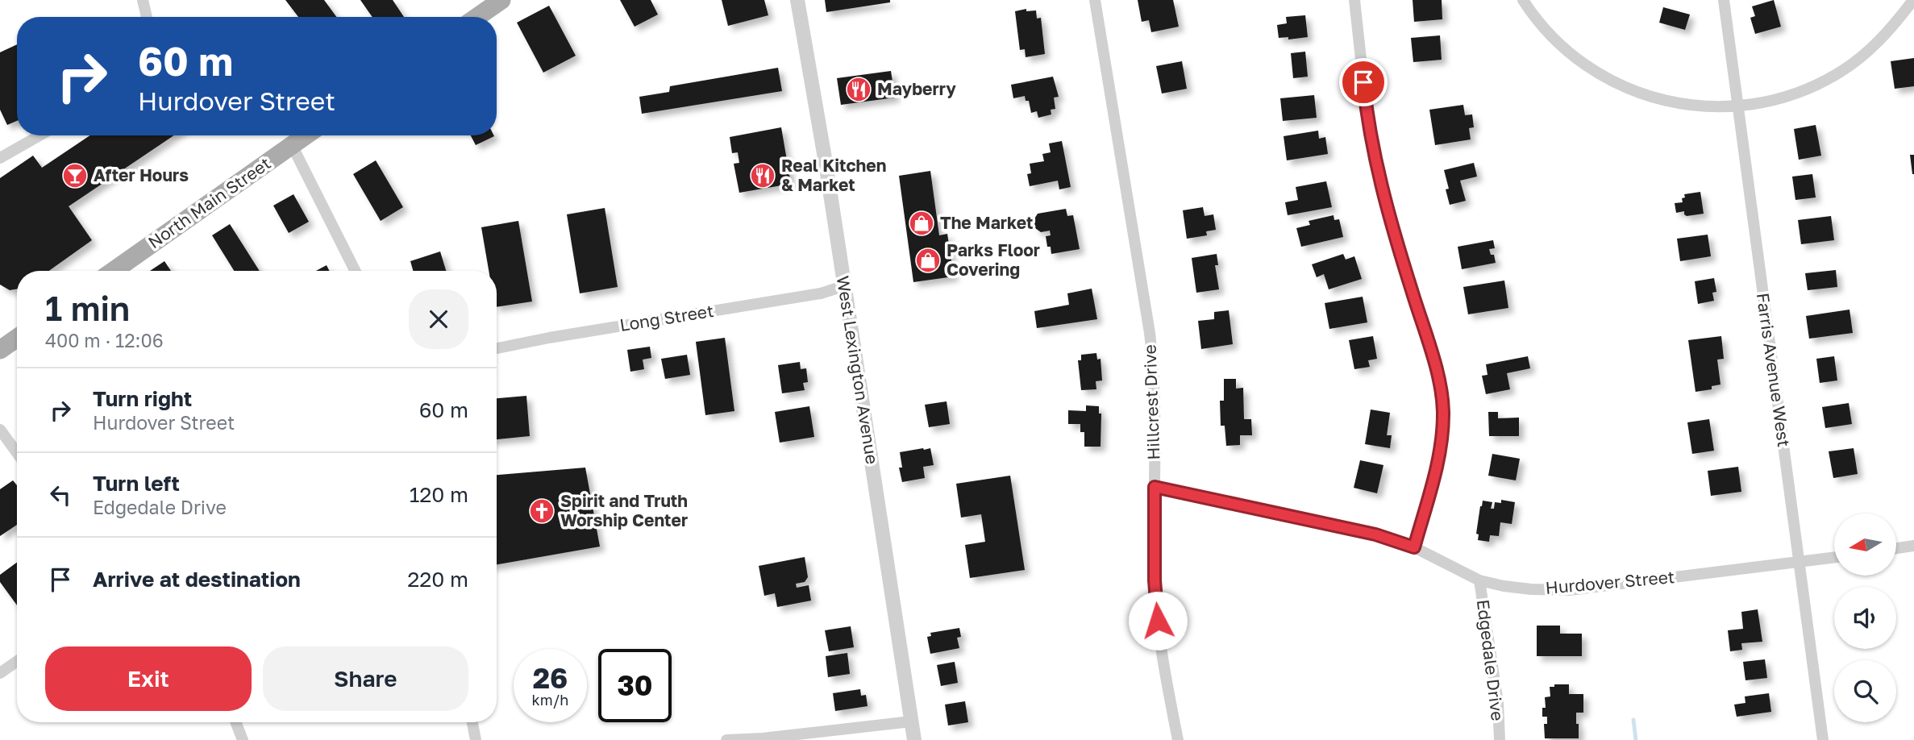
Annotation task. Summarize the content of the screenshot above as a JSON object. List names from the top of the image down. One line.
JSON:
{"streets":{"main road":["North Main Street"],"street":["Long Street","West Lexington Avenue","Farris Avenue West","Hillcrest Drive","Hurdover Street","Edgedale Drive"]},"crossings":[["Long Street","West Lexington Avenue"],["Farris Avenue West","Hurdover Street"],["Hillcrest Drive","Hurdover Street"],["Hurdover Street","Edgedale Drive"]],"places":{"restaurant":["Mayberry","Real Kitchen & Market"],"bar":["After Hours"],"shop":["The Market","Parks Floor Covering"],"church":["Spirit and Truth Worship Center"]},"north":"left","page":{"turn":["60 m","Hurdover Street"],"heading":["1 min","400 m · 12:06"],"list":[{"name":"Turn right","note":"Hurdover Street","value":"60 m"},{"name":"Turn left","note":"Edgedale Drive","value":"120 m"},{"name":"Arrive at destination","value":"220 m"}],"buttons":["Exit","Share"],"speed":"26 km/h","limit":"30"}}
